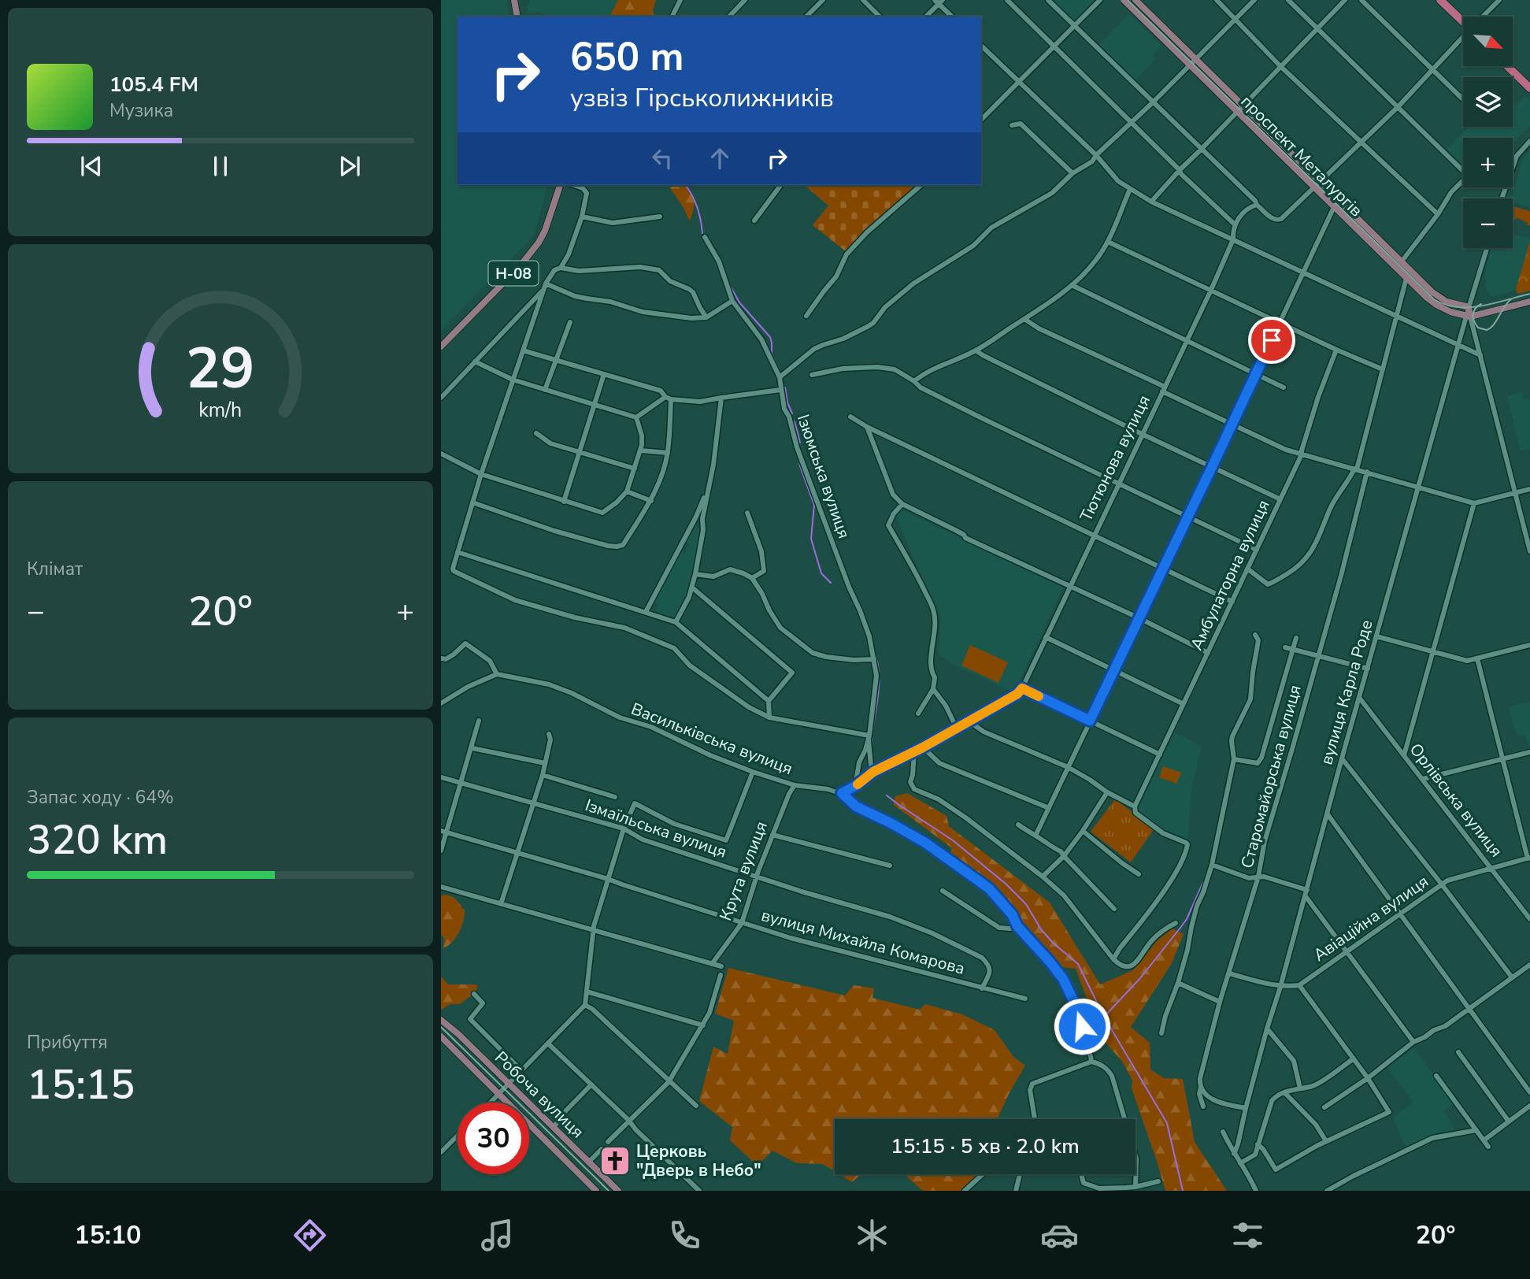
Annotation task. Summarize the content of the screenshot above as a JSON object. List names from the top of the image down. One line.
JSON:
{"streets":{"main road":["проспект Металургів","Н-08","Робоча вулиця"],"street":["Тютюнова вулиця","Ізюмська вулиця","Амбулаторна вулиця","вулиця Карла Роде","Васильківська вулиця","Старомайорська вулиця","Орлівська вулиця","Ізмаїльська вулиця","Крута вулиця","Авіаційна вулиця","вулиця Михайла Комарова"]},"crossings":[["проспект Металургів","вулиця Карла Роде"],["вулиця Карла Роде","Орлівська вулиця"],["вулиця Карла Роде","Авіаційна вулиця"],["Васильківська вулиця","Крута вулиця"],["Старомайорська вулиця","Авіаційна вулиця"],["Орлівська вулиця","Авіаційна вулиця"],["Ізмаїльська вулиця","Крута вулиця"],["Ізмаїльська вулиця","вулиця Михайла Комарова"],["Крута вулиця","вулиця Михайла Комарова"]],"places":{"church":["Церковь \"Дверь в Небо\""]},"north":"bottom right","page":{"map_buttons":["+","−"],"turn":["650 m","узвіз Гірськолижників"],"song":["105.4 FM","Музика"],"tile":["Клімат",["Запас ходу · 64%","320 km"],["Прибуття","15:15"]],"heat":["−","20°","+"],"limit":"30","trip":"15:15 · 5 хв · 2.0 km","tabs":["15:10","20°"],"gauge":["29","km/h"]}}
